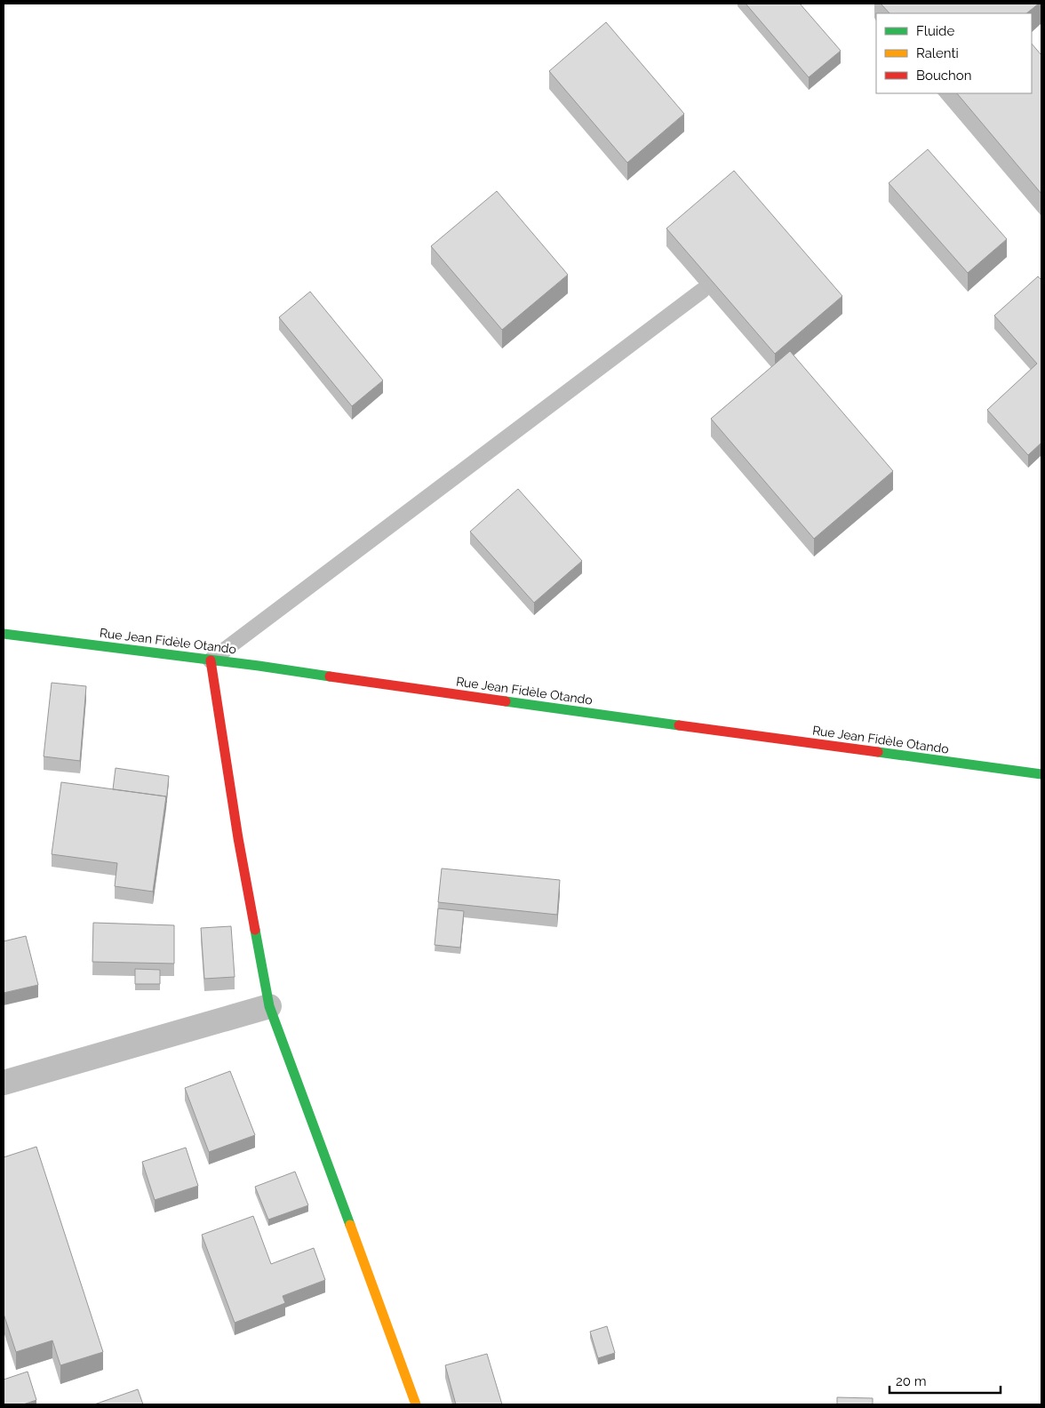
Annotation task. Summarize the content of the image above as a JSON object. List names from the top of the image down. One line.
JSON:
{"streets":{"street":["Rue Jean Fidèle Otando"]},"legend":["Fluide","Ralenti","Bouchon"],"scale_bar":"20 m"}
